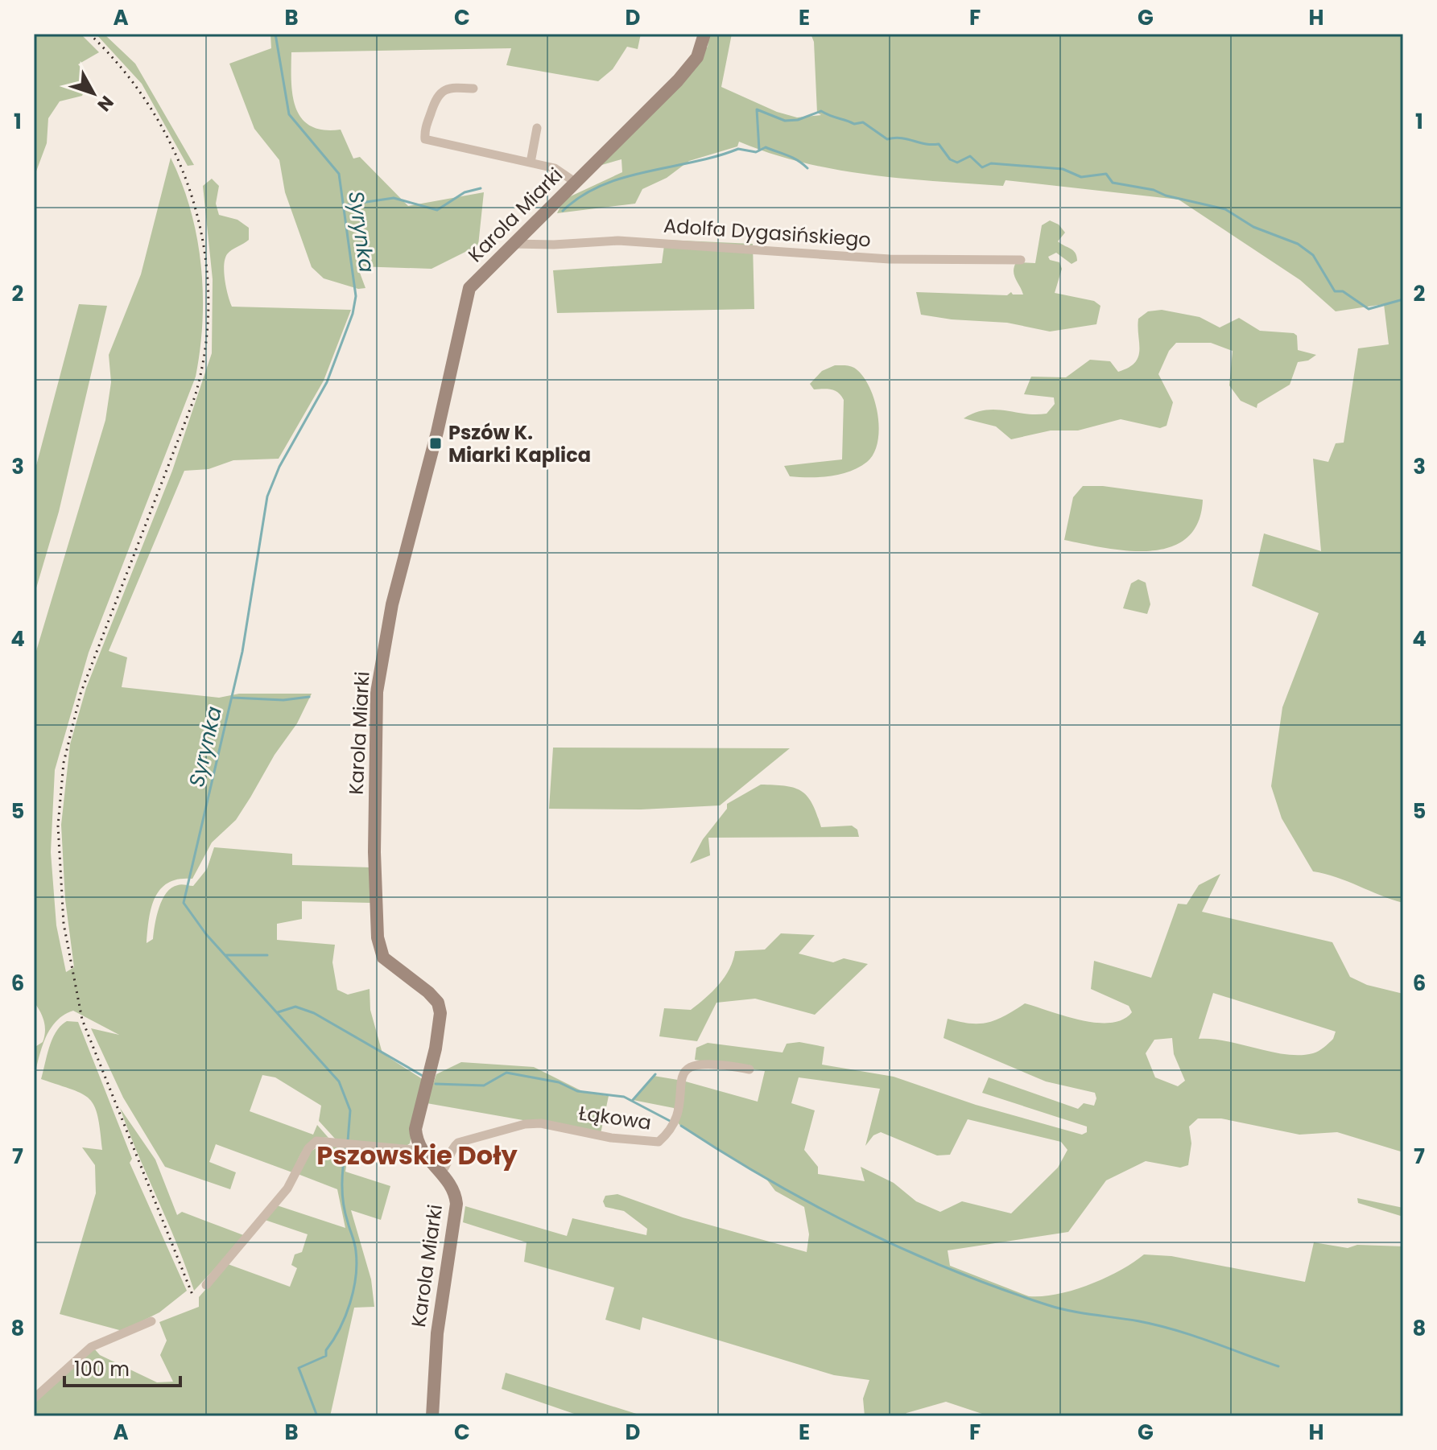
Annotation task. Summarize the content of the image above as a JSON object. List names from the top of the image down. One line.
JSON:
{"streets":{"street":["Karola Miarki","Adolfa Dygasińskiego","Łąkowa"]},"crossings":[["Karola Miarki","Adolfa Dygasińskiego"],["Karola Miarki","Łąkowa"]],"districts":["Pszowskie Doły"],"water":["Syrynka"],"places":{"transit":["Pszów K. Miarki Kaplica"]},"scale_bar":"100 m","north":"bottom right","grid":{"columns":["A","B","C","D","E","F","G","H"],"rows":["1","2","3","4","5","6","7","8"]}}
